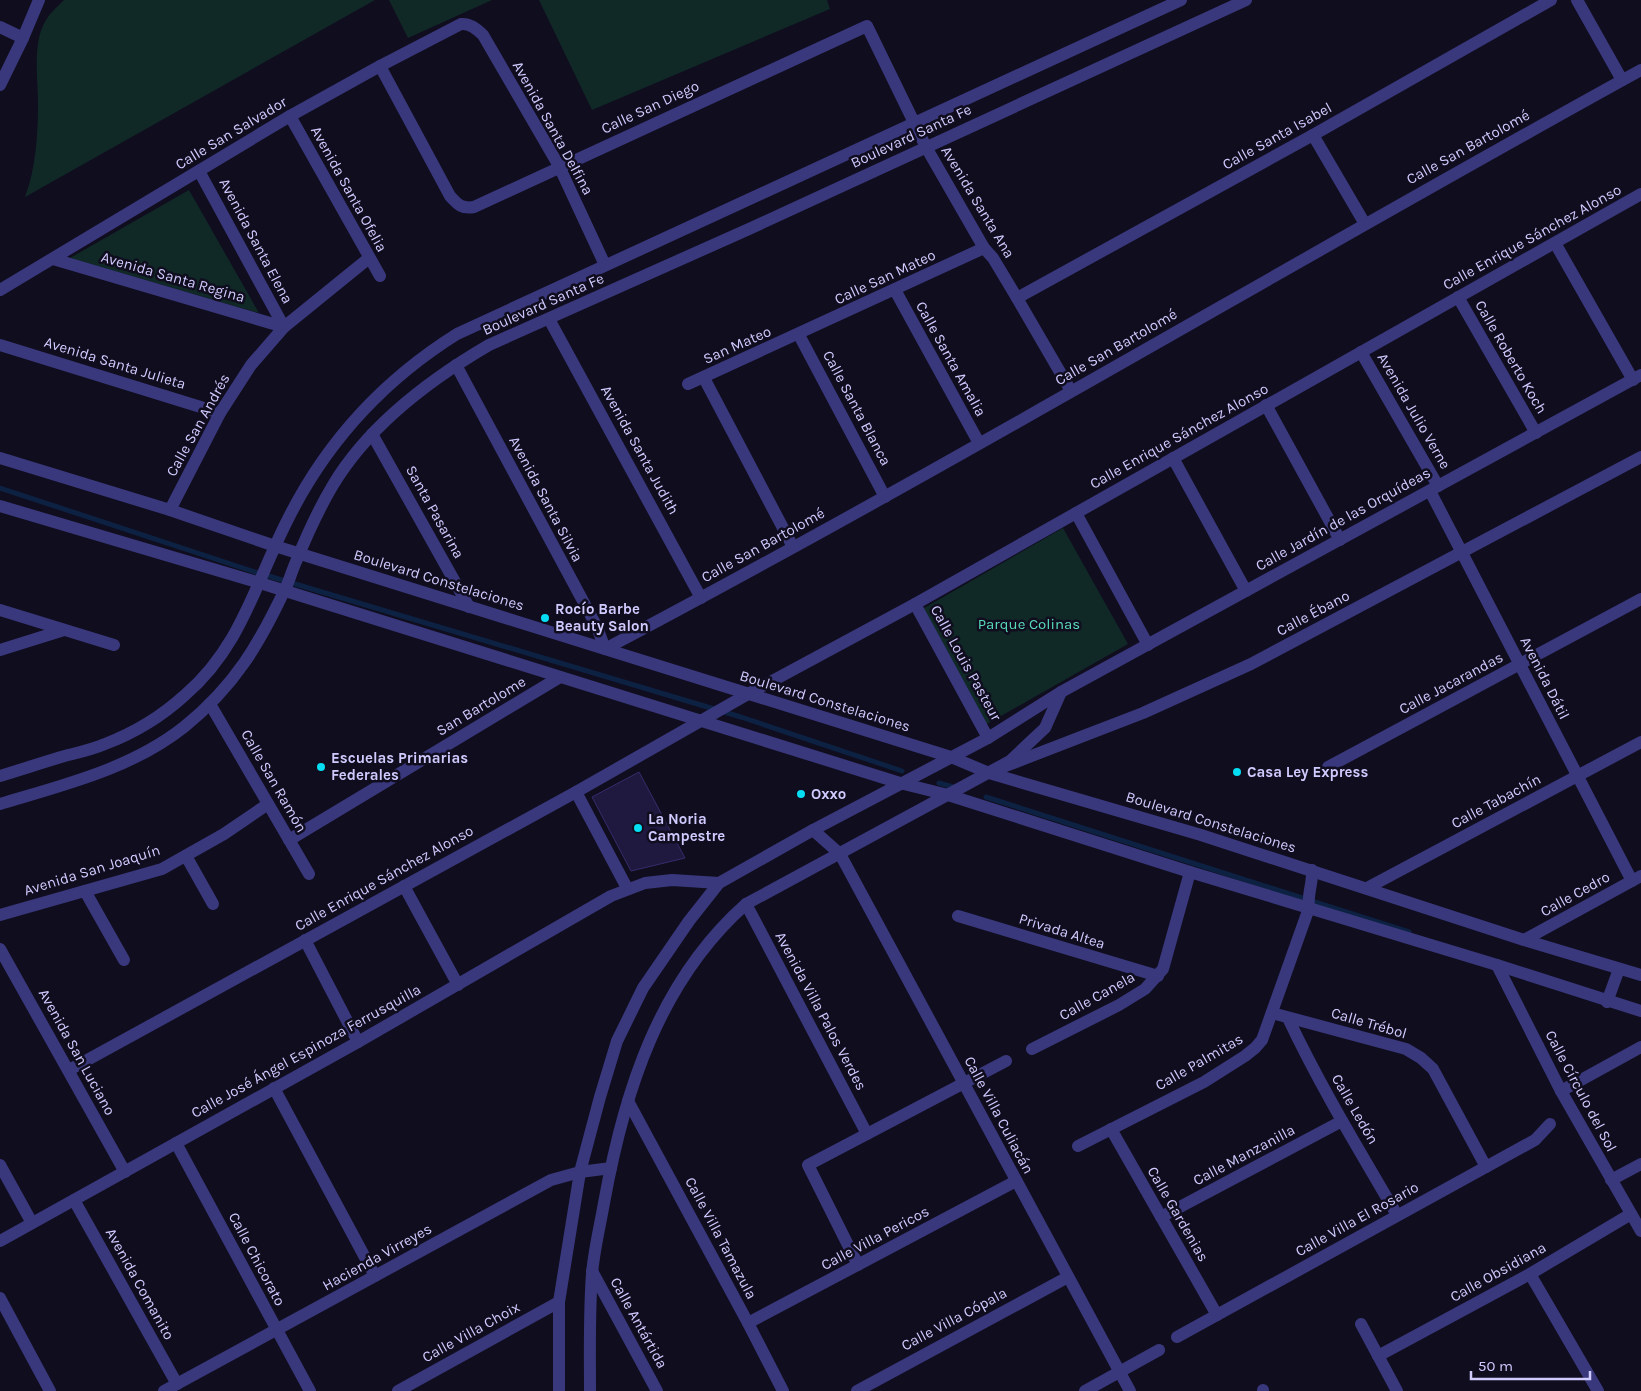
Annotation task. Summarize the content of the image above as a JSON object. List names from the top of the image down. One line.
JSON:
{"streets":{"street":["Calle San Diego","Avenida Santa Delfina","Calle San Salvador","Boulevard Santa Fe","Calle Santa Isabel","Calle San Bartolomé","Avenida Santa Ofelia","Avenida Santa Ana","Calle Enrique Sánchez Alonso","Avenida Santa Elena","Avenida Santa Regina","Calle San Mateo","San Mateo","Calle Roberto Koch","Calle Santa Amalia","Avenida Santa Julieta","Calle Santa Blanca","Avenida Julio Verne","Calle San Andrés","Avenida Santa Judith","Avenida Santa Silvia","Santa Pasarina","Calle Jardín de las Orquídeas","Boulevard Constelaciones","Calle Ébano","Calle Louis Pasteur","Avenida Dátil","Calle Jacarandas","San Bartolome","Calle San Ramón","Calle Tabachín","Avenida San Joaquín","Calle Cedro","Privada Altea","Calle Canela","Avenida Villa Palos Verdes","Calle Trébol","Calle José Ángel Espinoza Ferrusquilla","Avenida San Luciano","Calle Palmitas","Calle Círculo del Sol","Calle Ledón","Calle Villa Culiacán","Calle Manzanilla","Calle Gardenias","Calle Villa El Rosario","Calle Villa Tamazula","Calle Villa Pericos","Hacienda Virreyes","Calle Chicorato","Calle Obsidiana","Avenida Comanito","Calle Villa Cópala","Calle Antártida","Calle Villa Choix"]},"crossings":[["Calle San Diego","Avenida Santa Delfina"],["Calle San Diego","Calle San Salvador"],["Calle San Diego","Avenida Santa Ana"],["Avenida Santa Delfina","Calle San Salvador"],["Avenida Santa Delfina","Boulevard Santa Fe"],["Calle San Salvador","Avenida Santa Ofelia"],["Calle San Salvador","Avenida Santa Elena"],["Calle San Salvador","Avenida Santa Regina"],["Boulevard Santa Fe","Avenida Santa Ana"],["Boulevard Santa Fe","Avenida Santa Judith"],["Boulevard Santa Fe","Avenida Santa Silvia"],["Boulevard Santa Fe","Santa Pasarina"],["Boulevard Santa Fe","Boulevard Constelaciones"],["Boulevard Santa Fe","Calle San Ramón"],["Calle Santa Isabel","Avenida Santa Ana"],["Calle San Bartolomé","Avenida Santa Ana"],["Calle San Bartolomé","Calle Santa Amalia"],["Calle San Bartolomé","Calle Santa Blanca"],["Calle San Bartolomé","Avenida Santa Judith"],["Calle San Bartolomé","Avenida Santa Silvia"],["Calle San Bartolomé","Boulevard Constelaciones"],["Avenida Santa Ofelia","Calle San Andrés"],["Avenida Santa Ana","Calle San Mateo"],["Calle Enrique Sánchez Alonso","Calle Roberto Koch"],["Calle Enrique Sánchez Alonso","Avenida Julio Verne"],["Calle Enrique Sánchez Alonso","Boulevard Constelaciones"],["Calle Enrique Sánchez Alonso","Calle Louis Pasteur"],["Calle Enrique Sánchez Alonso","Avenida San Luciano"],["Avenida Santa Elena","Avenida Santa Regina"],["Avenida Santa Elena","Calle San Andrés"],["Avenida Santa Regina","Calle San Andrés"],["Calle San Mateo","San Mateo"],["Calle San Mateo","Calle Santa Amalia"],["Calle San Mateo","Calle Santa Blanca"],["San Mateo","Calle Santa Blanca"],["Calle Roberto Koch","Calle Jardín de las Orquídeas"],["Avenida Santa Julieta","Calle San Andrés"],["Avenida Julio Verne","Calle Jardín de las Orquídeas"],["Avenida Julio Verne","Avenida Dátil"],["Calle San Andrés","Boulevard Constelaciones"],["Avenida Santa Silvia","Boulevard Constelaciones"],["Santa Pasarina","Boulevard Constelaciones"],["Calle Jardín de las Orquídeas","Boulevard Constelaciones"],["Calle Jardín de las Orquídeas","Calle Louis Pasteur"],["Calle Jardín de las Orquídeas","Avenida Dátil"],["Calle Jardín de las Orquídeas","Calle José Ángel Espinoza Ferrusquilla"],["Boulevard Constelaciones","Calle Ébano"],["Boulevard Constelaciones","Calle Tabachín"],["Boulevard Constelaciones","Calle Cedro"],["Boulevard Constelaciones","Calle Palmitas"],["Calle Ébano","Avenida Dátil"],["Avenida Dátil","Calle Jacarandas"],["Avenida Dátil","Calle Tabachín"],["Avenida Dátil","Calle Cedro"],["San Bartolome","Calle San Ramón"],["Calle San Ramón","Avenida San Joaquín"],["Privada Altea","Calle Canela"],["Calle Trébol","Calle Palmitas"],["Calle Trébol","Calle Ledón"],["Calle Trébol","Calle Villa El Rosario"],["Calle José Ángel Espinoza Ferrusquilla","Avenida San Luciano"],["Calle José Ángel Espinoza Ferrusquilla","Calle Chicorato"],["Calle José Ángel Espinoza Ferrusquilla","Avenida Comanito"],["Calle Palmitas","Calle Gardenias"],["Calle Círculo del Sol","Calle Obsidiana"],["Calle Ledón","Calle Manzanilla"],["Calle Ledón","Calle Villa El Rosario"],["Calle Villa Culiacán","Calle Villa Pericos"],["Calle Villa Culiacán","Calle Villa Cópala"],["Calle Manzanilla","Calle Gardenias"],["Calle Gardenias","Calle Villa El Rosario"],["Calle Villa Tamazula","Calle Villa Pericos"],["Hacienda Virreyes","Calle Chicorato"],["Hacienda Virreyes","Avenida Comanito"]],"parks":["Parque Colinas"],"places":["Rocío Barbe Beauty Salon","Escuelas Primarias Federales","Casa Ley Express","Oxxo","La Noria Campestre"],"scale_bar":"50 m"}
